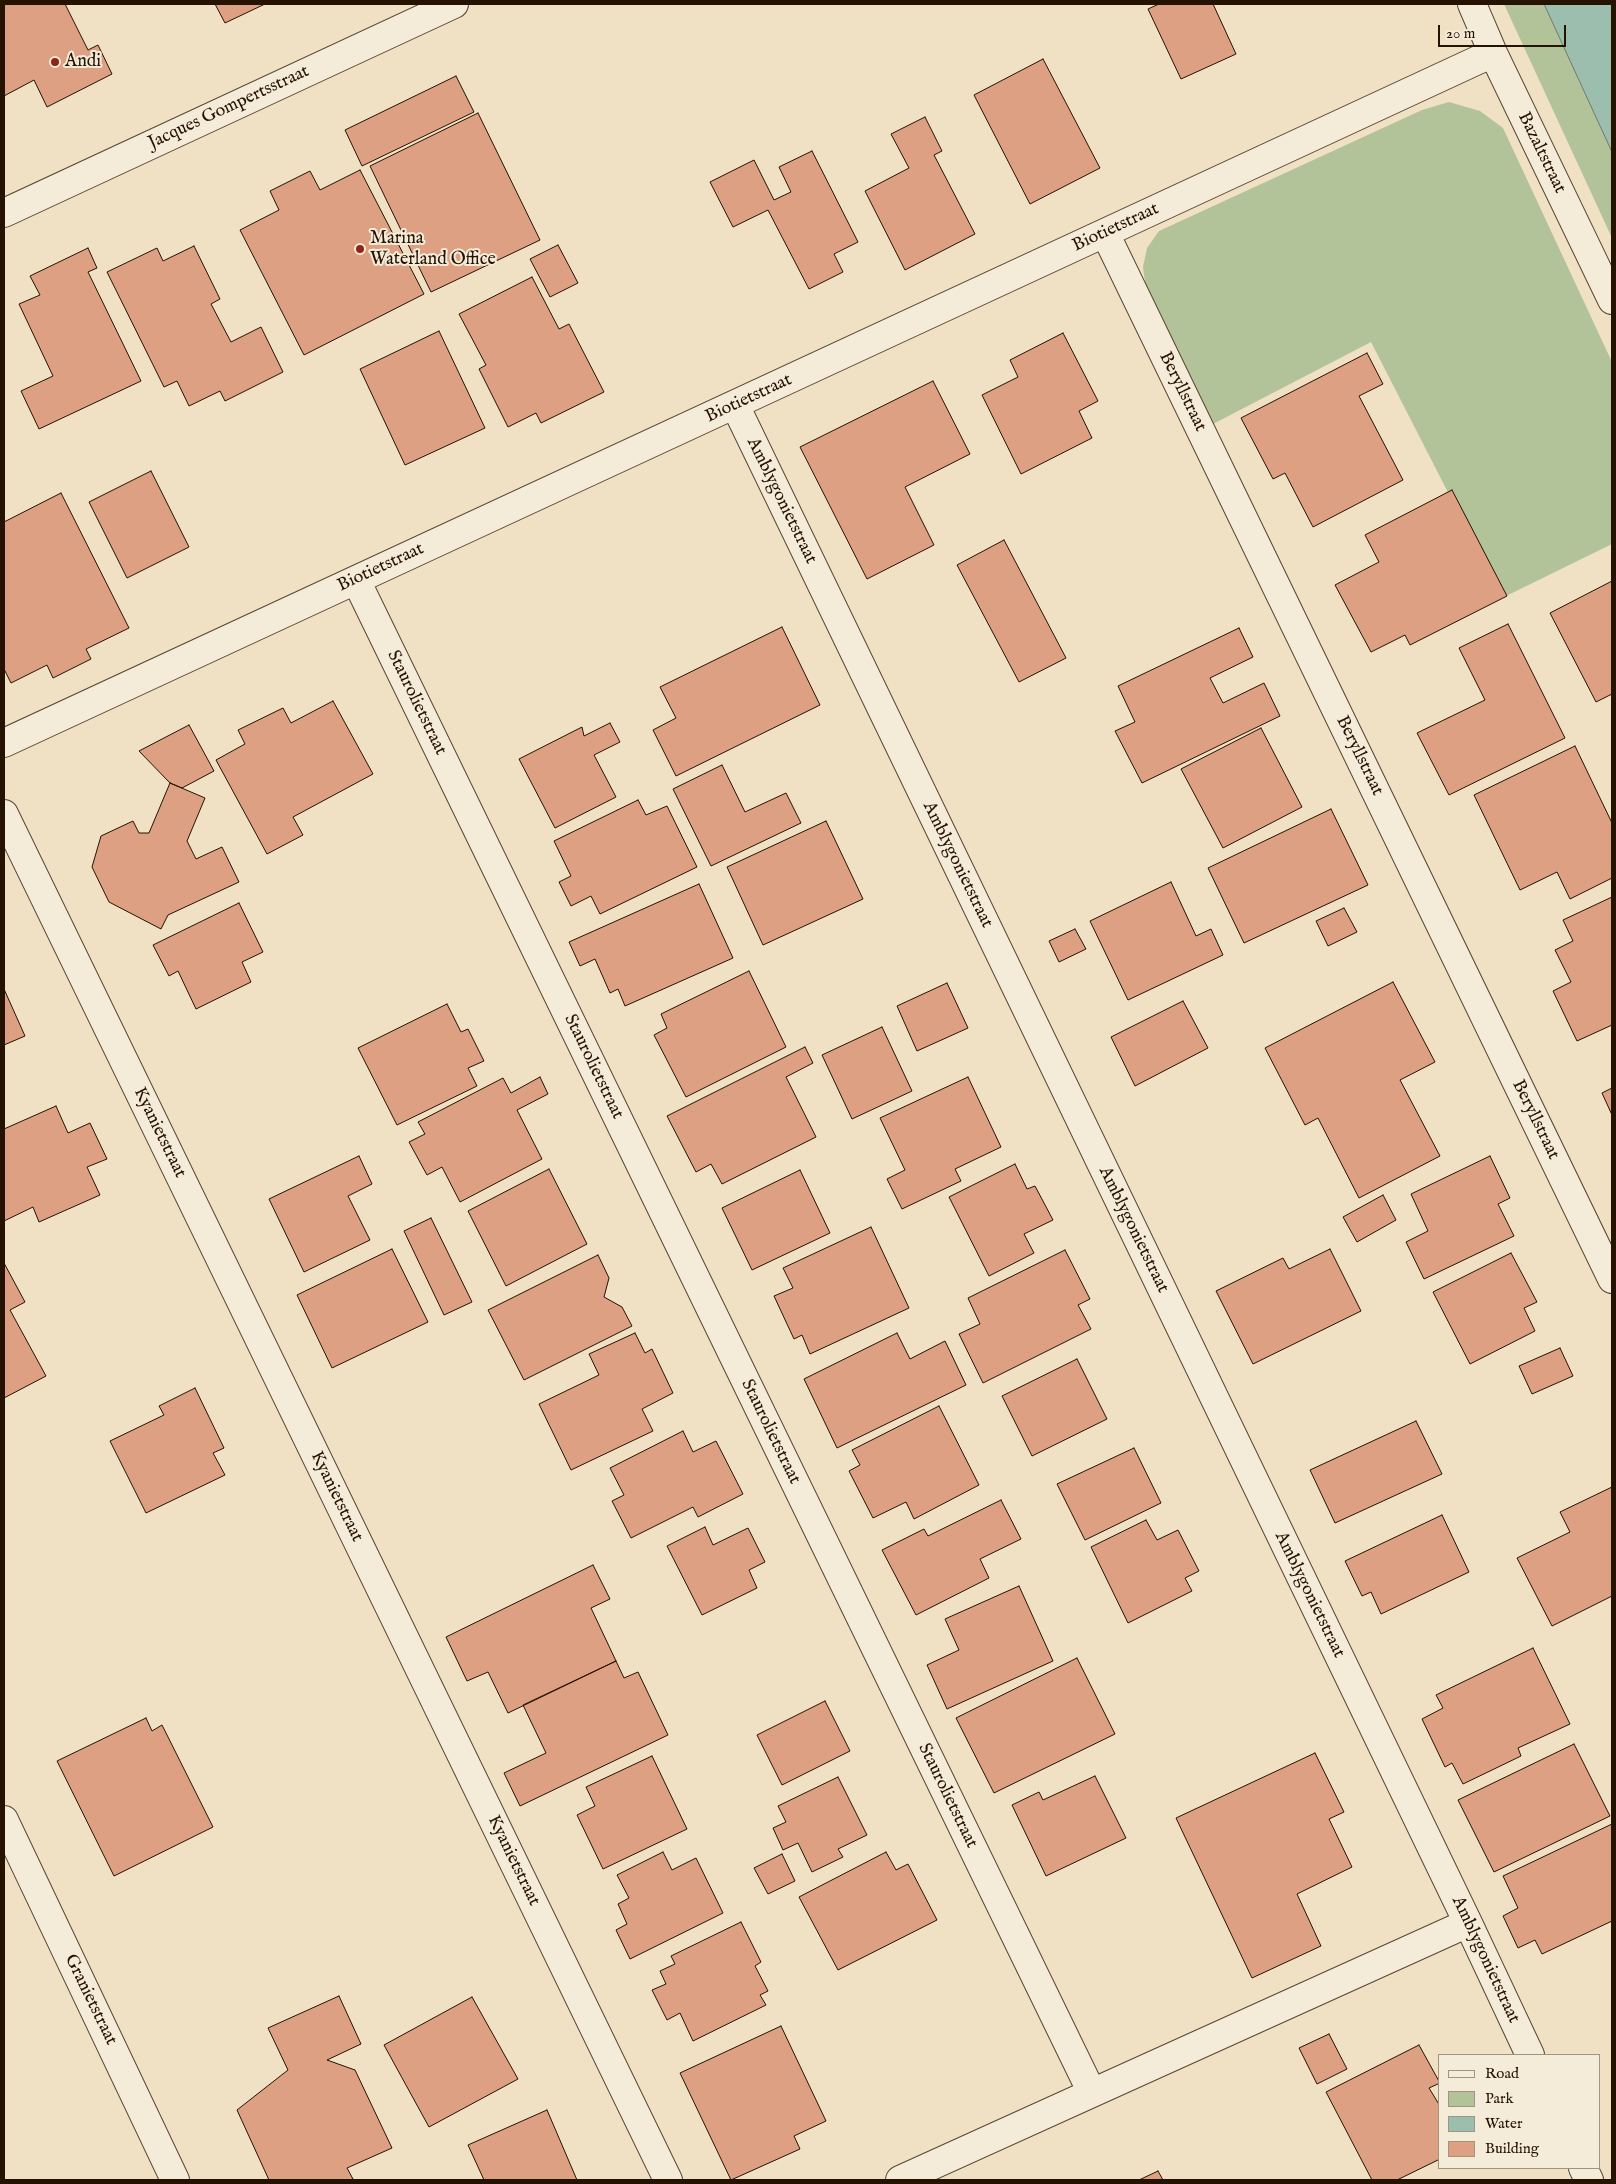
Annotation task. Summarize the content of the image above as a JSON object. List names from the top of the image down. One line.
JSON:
{"streets":{"street":["Jacques Gompertsstraat","Bazaltstraat","Biotietstraat","Beryllstraat","Amblygonietstraat","Staurolietstraat","Kyanietstraat","Granietstraat"]},"crossings":[["Bazaltstraat","Biotietstraat"],["Biotietstraat","Beryllstraat"],["Biotietstraat","Amblygonietstraat"],["Biotietstraat","Staurolietstraat"]],"places":["Andi","Marina Waterland Office"],"legend":["Road","Park","Water","Building"],"scale_bar":"20 m"}
